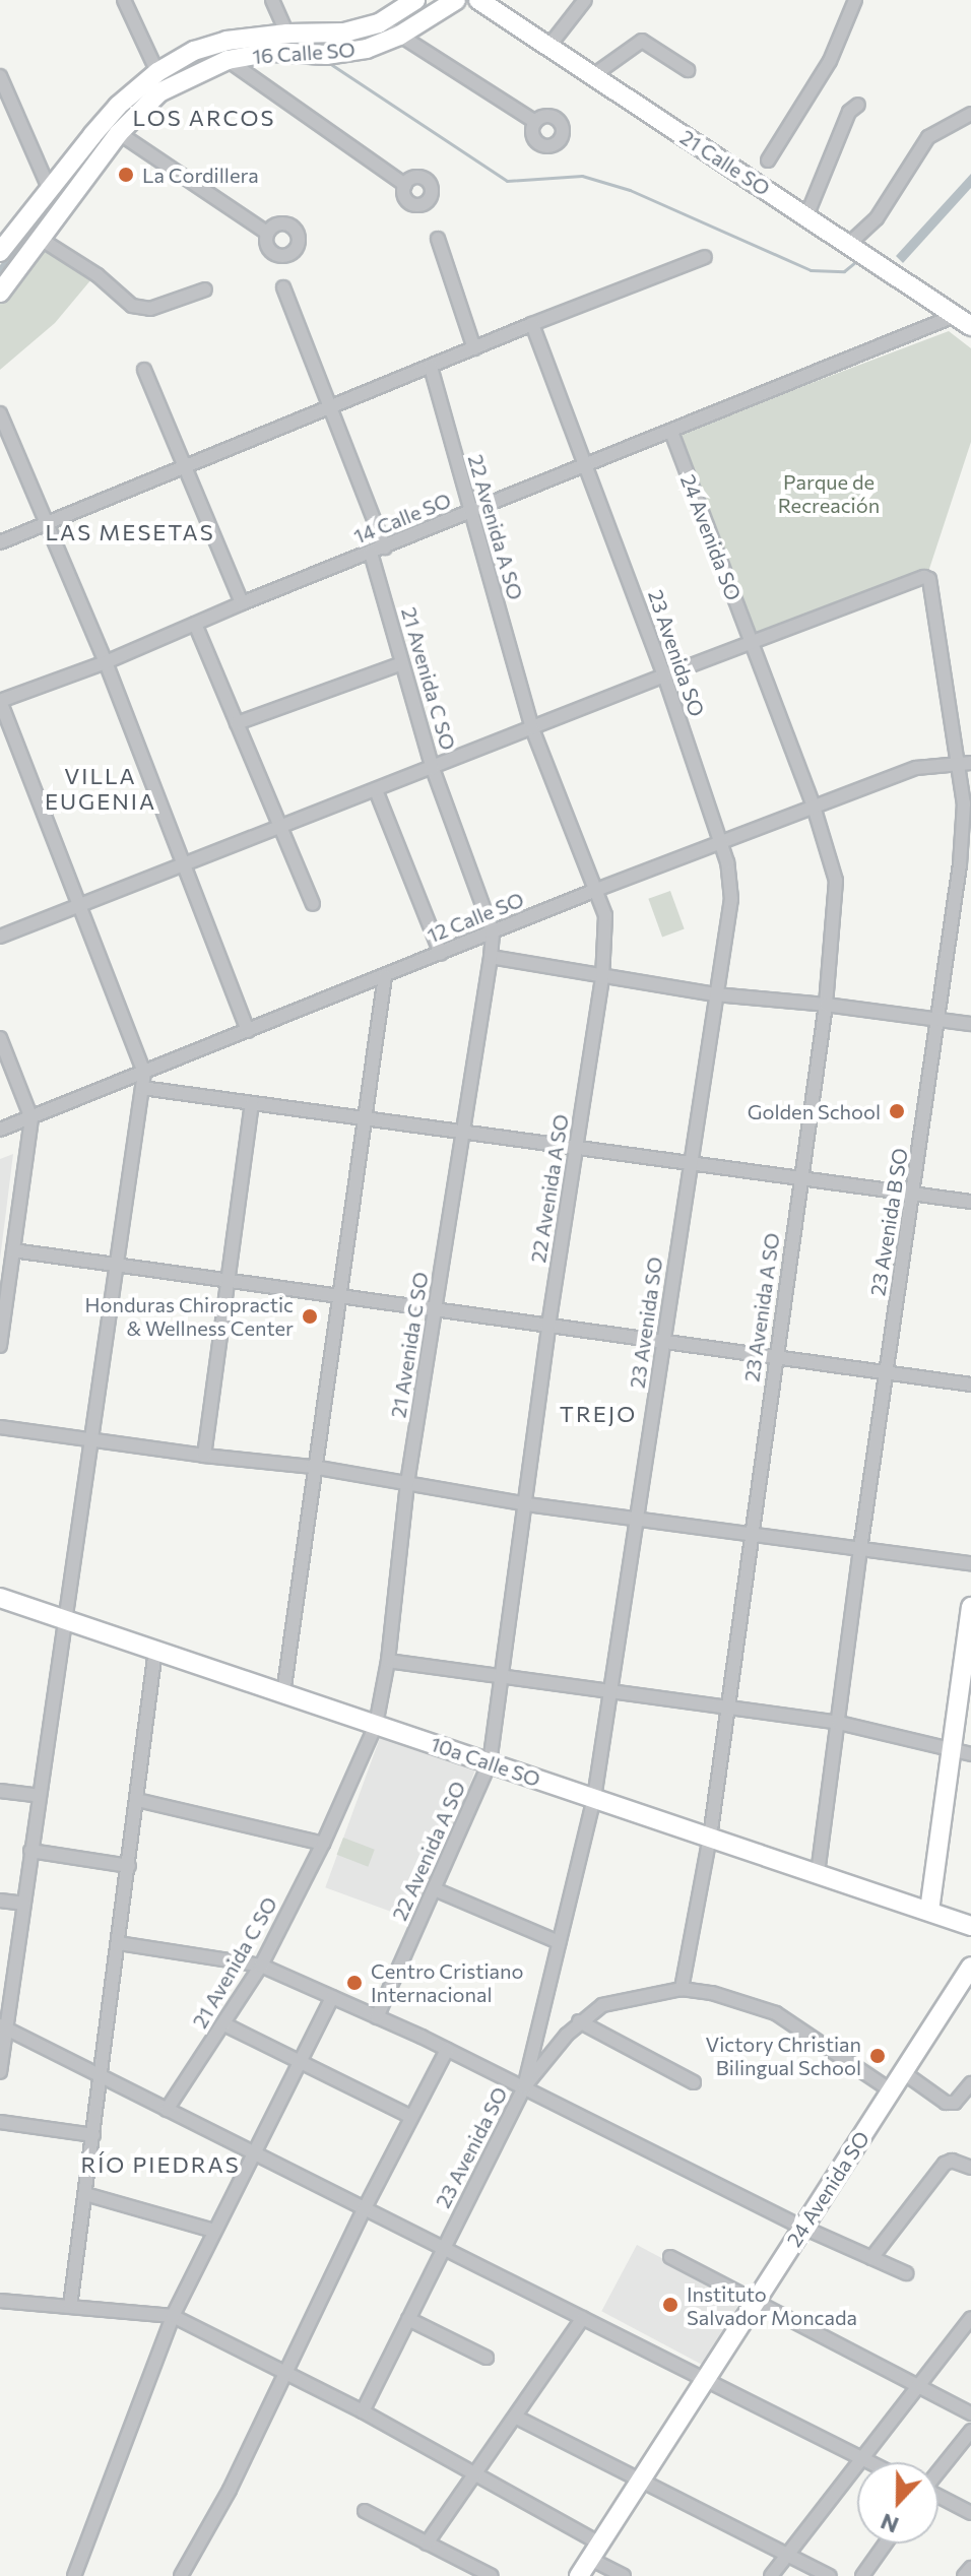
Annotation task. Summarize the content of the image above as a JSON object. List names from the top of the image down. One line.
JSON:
{"streets":{"street":["16 Calle SO","21 Calle SO","14 Calle SO","22 Avenida A SO","24 Avenida SO","23 Avenida SO","21 Avenida C SO","12 Calle SO","23 Avenida B SO","23 Avenida A SO","10a Calle SO"]},"crossings":[["21 Calle SO","14 Calle SO"],["14 Calle SO","22 Avenida A SO"],["14 Calle SO","24 Avenida SO"],["14 Calle SO","23 Avenida SO"],["14 Calle SO","21 Avenida C SO"],["22 Avenida A SO","12 Calle SO"],["22 Avenida A SO","10a Calle SO"],["24 Avenida SO","23 Avenida B SO"],["24 Avenida SO","23 Avenida A SO"],["23 Avenida SO","12 Calle SO"],["23 Avenida SO","10a Calle SO"],["21 Avenida C SO","12 Calle SO"],["21 Avenida C SO","10a Calle SO"],["12 Calle SO","23 Avenida B SO"],["12 Calle SO","23 Avenida A SO"],["23 Avenida B SO","23 Avenida A SO"],["23 Avenida B SO","10a Calle SO"],["23 Avenida A SO","10a Calle SO"]],"districts":["LOS ARCOS","LAS MESETAS","VILLA EUGENIA","TREJO","RÍO PIEDRAS"],"parks":["Parque de Recreación"],"places":["La Cordillera","Golden School","Honduras Chiropractic & Wellness Center","Centro Cristiano Internacional","Victory Christian Bilingual School","Instituto Salvador Moncada"],"north":"bottom"}
